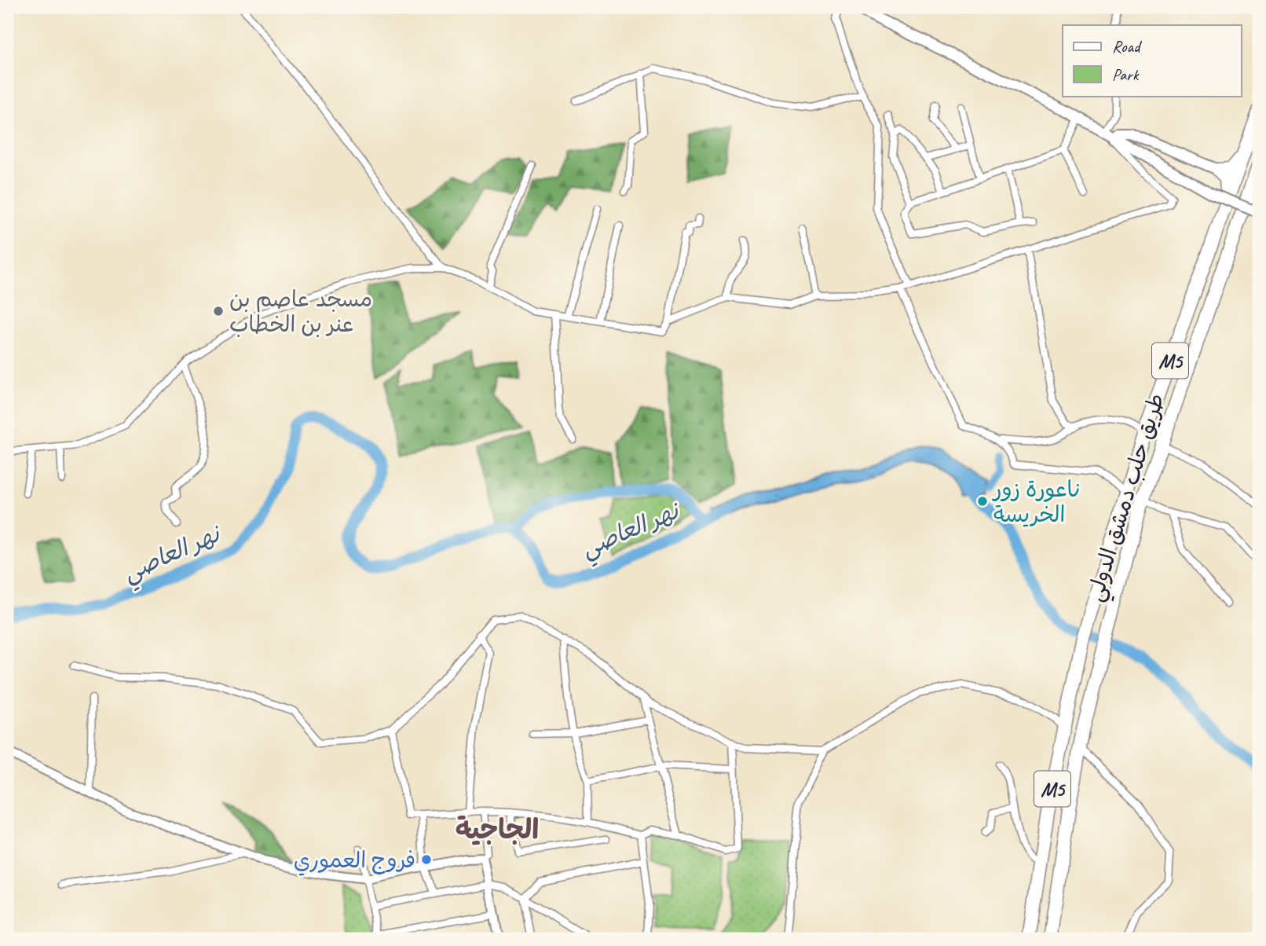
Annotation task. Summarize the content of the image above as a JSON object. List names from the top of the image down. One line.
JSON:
{"streets":{"highway":["M5","طريق حلب دمشق الدولي"]},"crossings":[["M5","طريق حلب دمشق الدولي"]],"districts":["الجاجية"],"water":["نهر العاصي"],"places":["مسجد عاصم بن عنر بن الخطاب","ناعورة زور الخريسة","فروج العموري"],"legend":["Road","Park"]}
